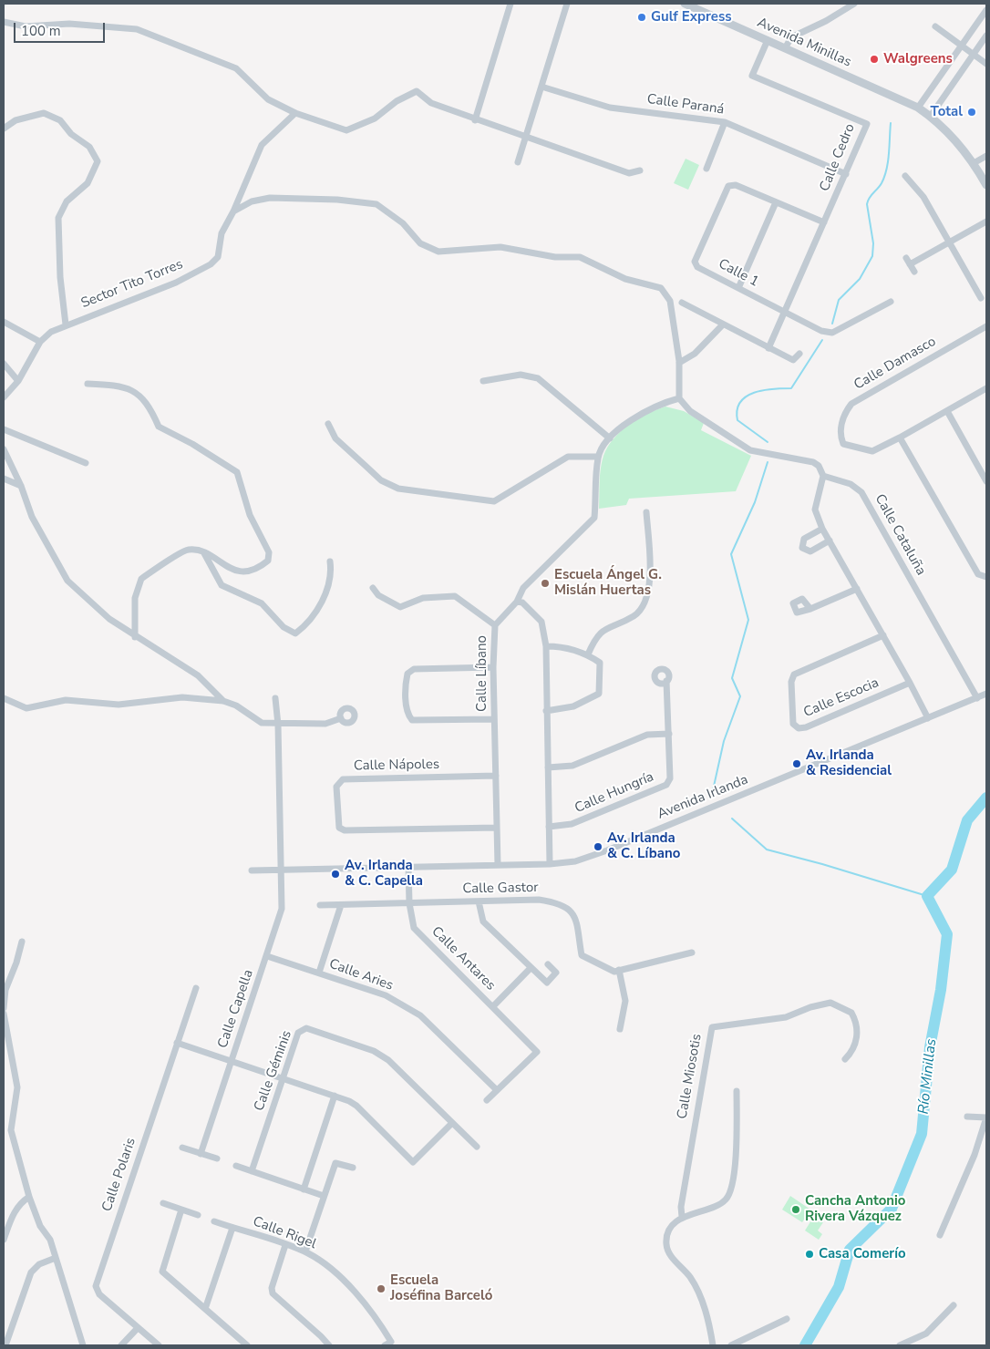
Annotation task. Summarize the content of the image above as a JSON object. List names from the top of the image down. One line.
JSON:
{"streets":{"street":["Avenida Minillas","Calle Paraná","Calle Cedro","Calle 1","Sector Tito Torres","Calle Damasco","Calle Cataluña","Calle Líbano","Calle Escocia","Calle Nápoles","Calle Hungría","Avenida Irlanda","Calle Gastor","Calle Antares","Calle Aries","Calle Capella","Calle Géminis","Calle Miosotis","Calle Polaris","Calle Rigel"]},"crossings":[["Avenida Minillas","Calle Cedro"],["Calle Paraná","Calle Cedro"],["Calle Cedro","Calle 1"],["Calle Cataluña","Avenida Irlanda"],["Calle Líbano","Calle Nápoles"],["Calle Líbano","Avenida Irlanda"],["Avenida Irlanda","Calle Antares"],["Avenida Irlanda","Calle Capella"],["Calle Gastor","Calle Antares"],["Calle Antares","Calle Aries"],["Calle Aries","Calle Capella"]],"water":["Río Minillas"],"places":["Gulf Express","Walgreens","Total","Escuela Ángel G. Mislán Huertas","Av. Irlanda & Residencial","Av. Irlanda & C. Líbano","Av. Irlanda & C. Capella","Cancha Antonio Rivera Vázquez","Casa Comerío","Escuela Joséfina Barceló"],"scale_bar":"100 m"}
